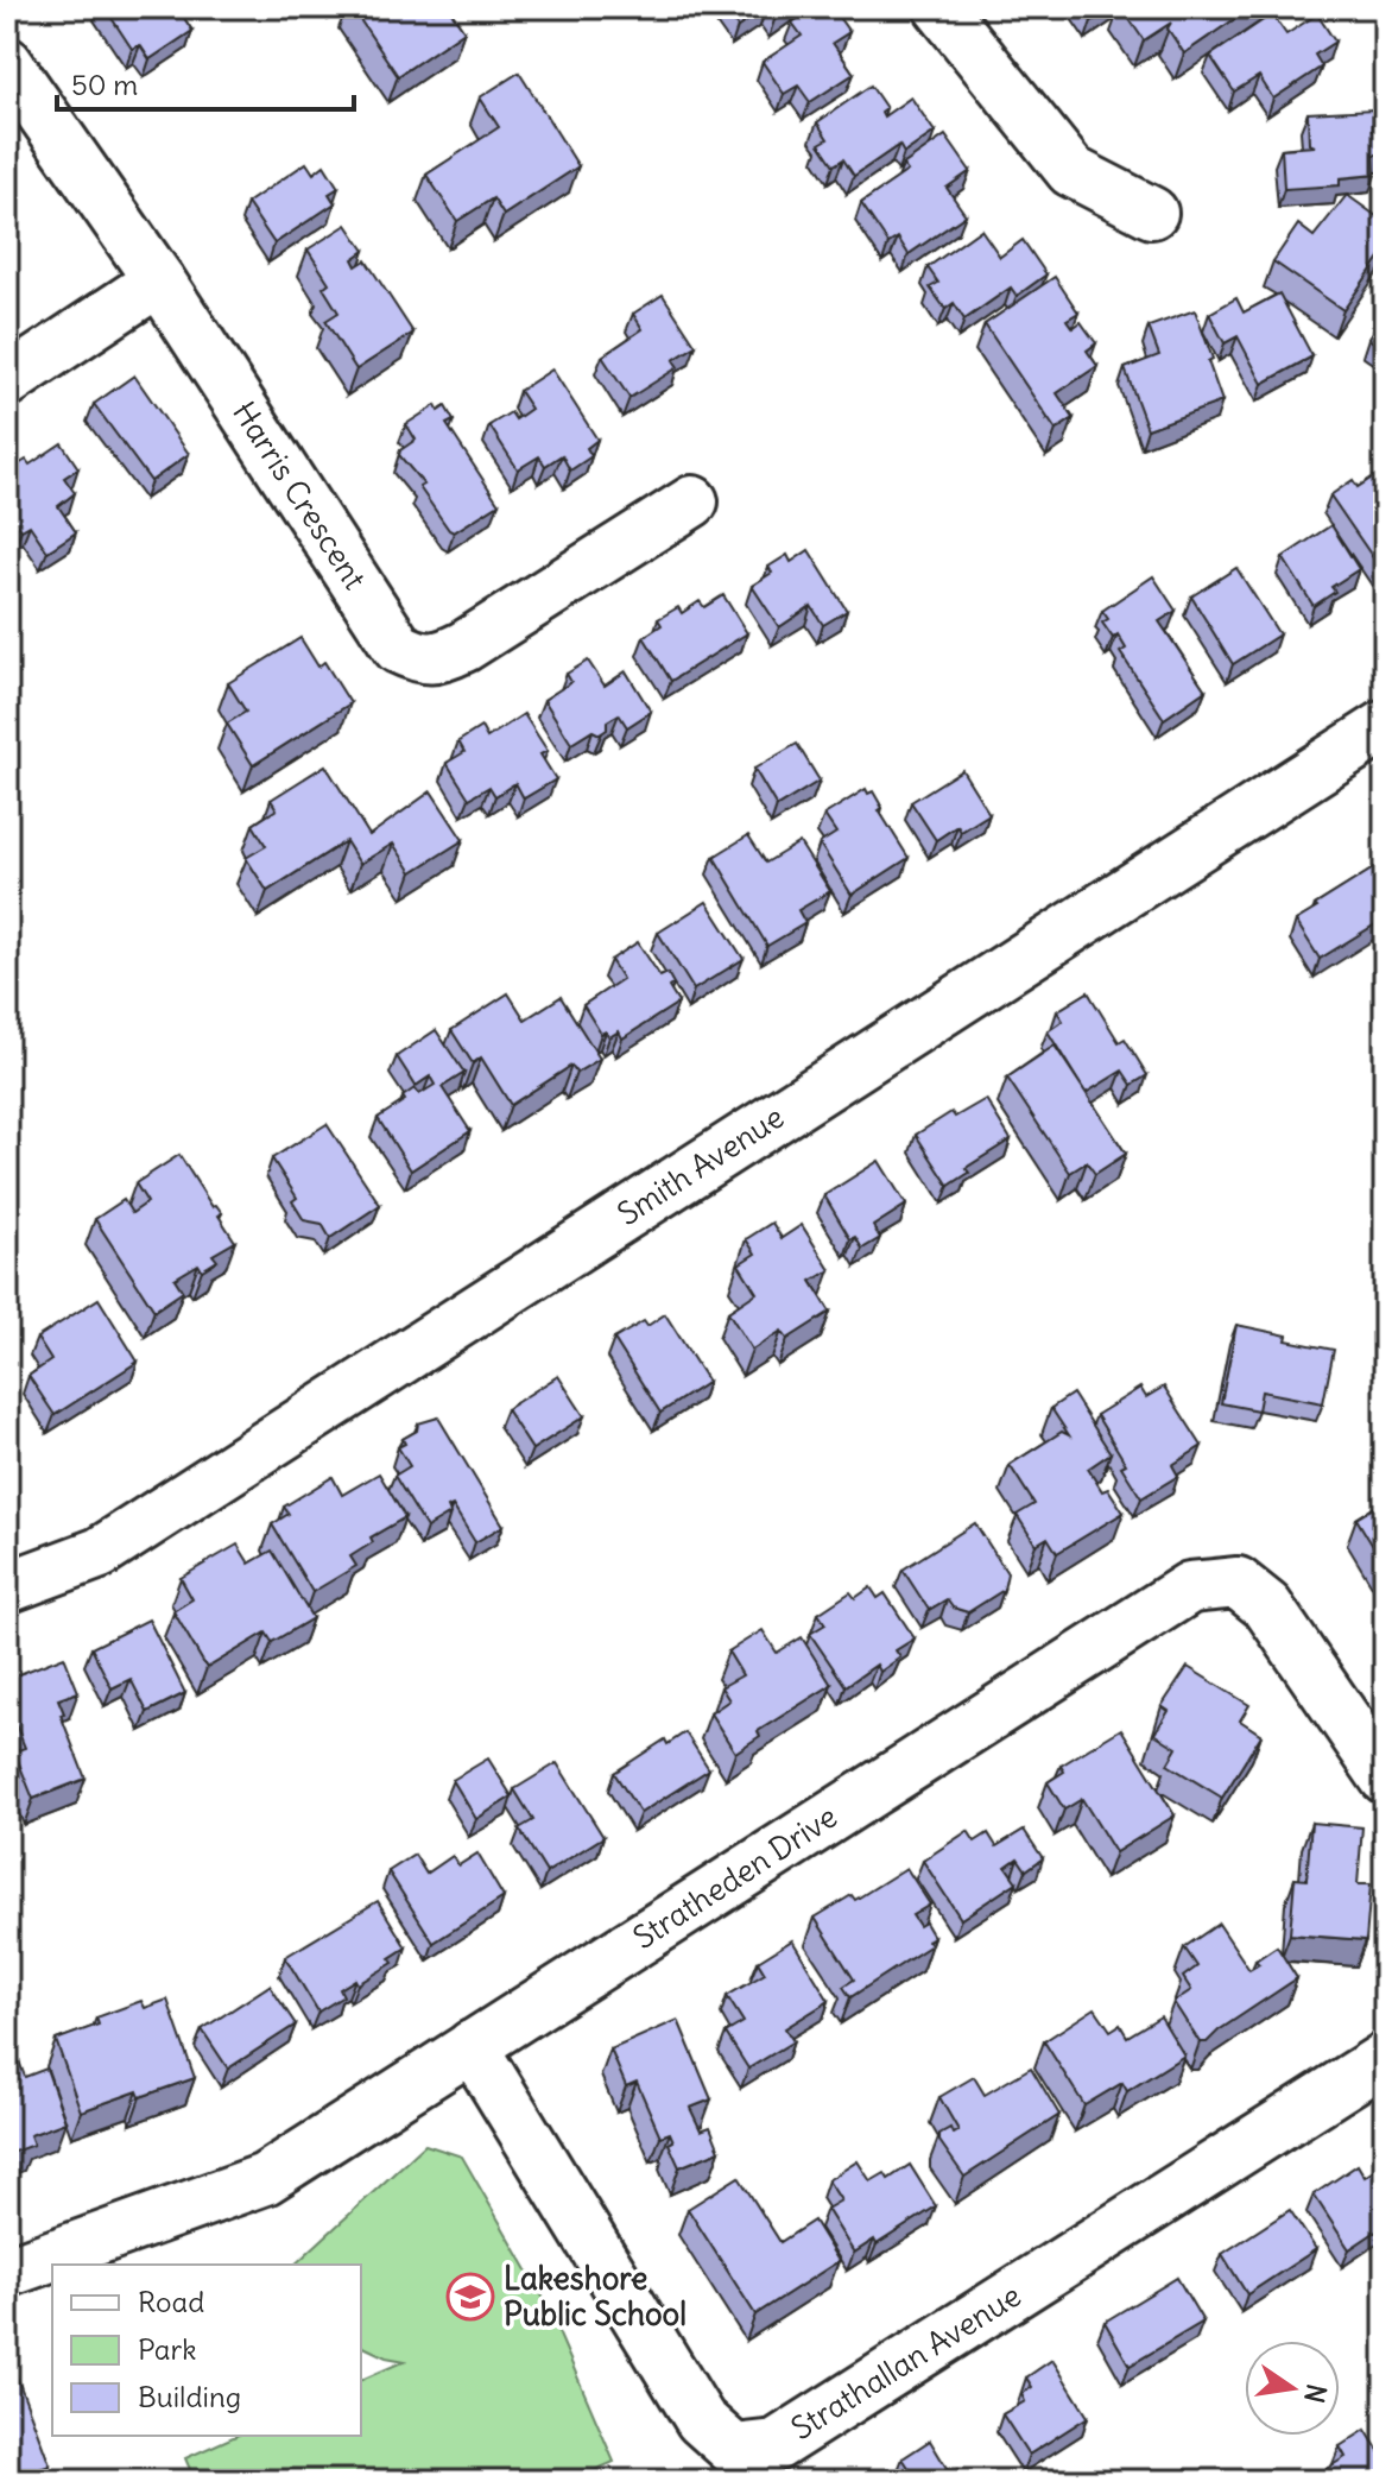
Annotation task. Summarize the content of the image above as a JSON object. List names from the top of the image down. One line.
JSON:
{"streets":{"street":["Harris Crescent","Smith Avenue","Stratheden Drive","Strathallan Avenue"]},"crossings":[["Stratheden Drive","Strathallan Avenue"]],"places":{"school or university":["Lakeshore Public School"]},"legend":["Road","Park","Building"],"scale_bar":"50 m","north":"right"}
